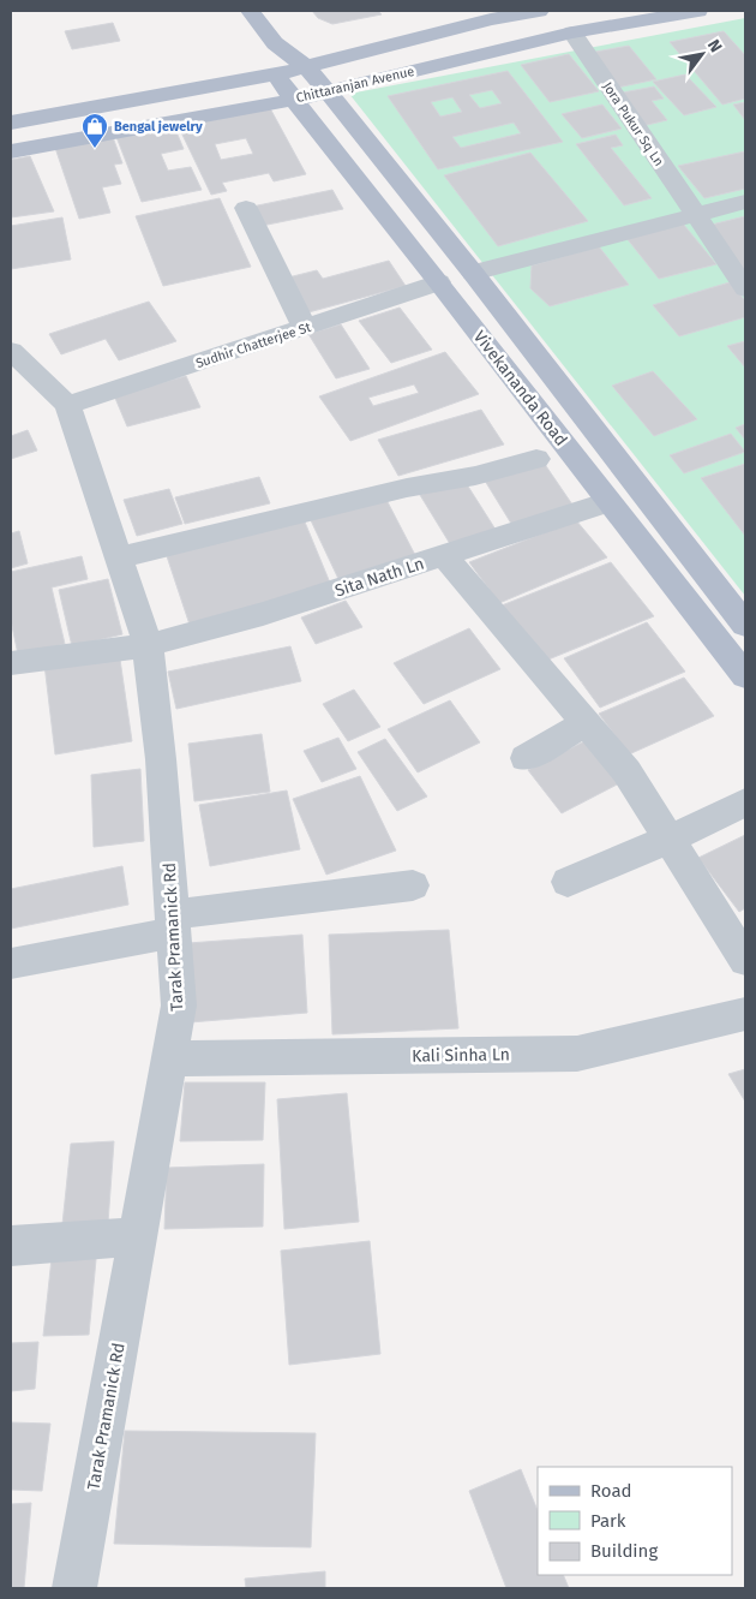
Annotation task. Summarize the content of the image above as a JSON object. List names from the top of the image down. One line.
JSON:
{"streets":{"main road":["Chittaranjan Avenue","Vivekananda Road"],"street":["Jora Pukur Sq Ln","Sudhir Chatterjee St","Sita Nath Ln","Tarak Pramanick Rd","Kali Sinha Ln"]},"crossings":[["Chittaranjan Avenue","Jora Pukur Sq Ln"],["Chittaranjan Avenue","Vivekananda Road"],["Sudhir Chatterjee St","Vivekananda Road"],["Sudhir Chatterjee St","Tarak Pramanick Rd"],["Vivekananda Road","Sita Nath Ln"],["Sita Nath Ln","Tarak Pramanick Rd"],["Tarak Pramanick Rd","Kali Sinha Ln"]],"places":{"shop":["Bengal jewelry"]},"legend":["Road","Park","Building"],"north":"top right"}
